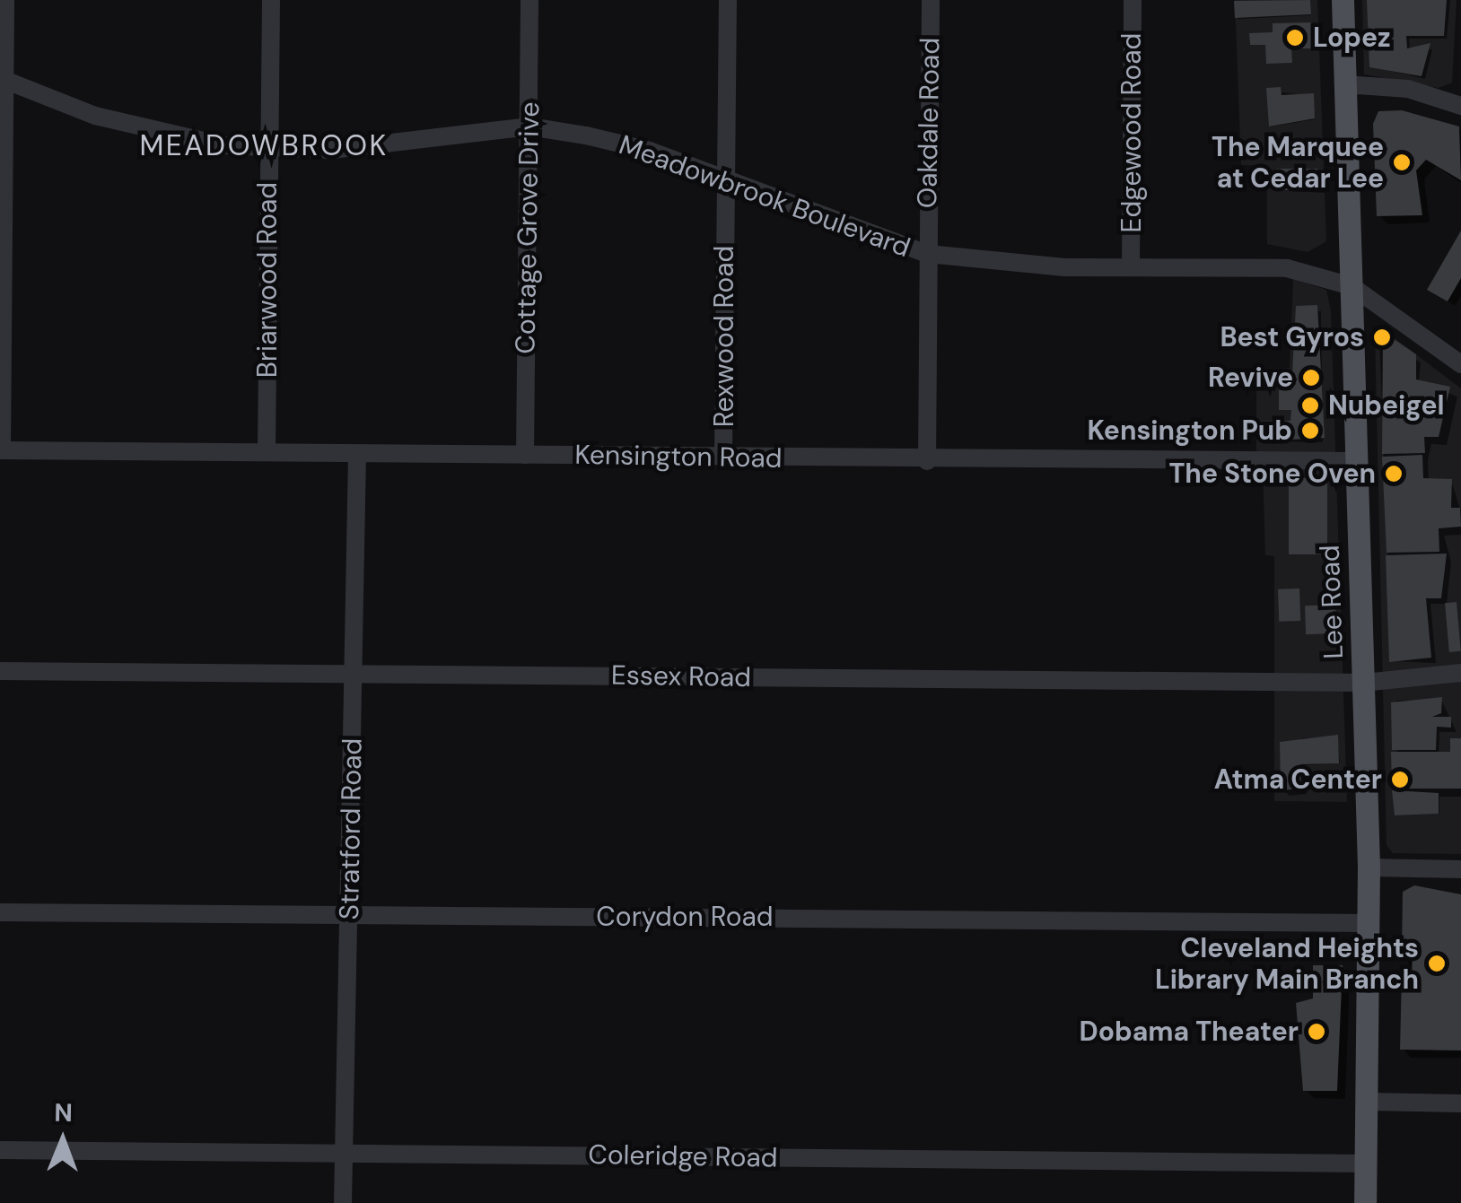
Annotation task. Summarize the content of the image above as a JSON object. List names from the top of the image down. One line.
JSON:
{"streets":{"main road":["Lee Road"],"street":["Oakdale Road","Edgewood Road","Meadowbrook Boulevard","Cottage Grove Drive","Briarwood Road","Rexwood Road","Kensington Road","Essex Road","Stratford Road","Corydon Road","Coleridge Road"]},"crossings":[["Oakdale Road","Meadowbrook Boulevard"],["Oakdale Road","Kensington Road"],["Edgewood Road","Meadowbrook Boulevard"],["Meadowbrook Boulevard","Cottage Grove Drive"],["Meadowbrook Boulevard","Briarwood Road"],["Meadowbrook Boulevard","Rexwood Road"],["Meadowbrook Boulevard","Lee Road"],["Cottage Grove Drive","Kensington Road"],["Briarwood Road","Kensington Road"],["Rexwood Road","Kensington Road"],["Kensington Road","Lee Road"],["Kensington Road","Stratford Road"],["Lee Road","Essex Road"],["Lee Road","Corydon Road"],["Lee Road","Coleridge Road"],["Essex Road","Stratford Road"],["Stratford Road","Corydon Road"],["Stratford Road","Coleridge Road"]],"districts":["MEADOWBROOK"],"places":["Lopez","The Marquee at Cedar Lee","Best Gyros","Revive","Nubeigel","Kensington Pub","The Stone Oven","Atma Center","Cleveland Heights Library Main Branch","Dobama Theater"],"north":"top"}
